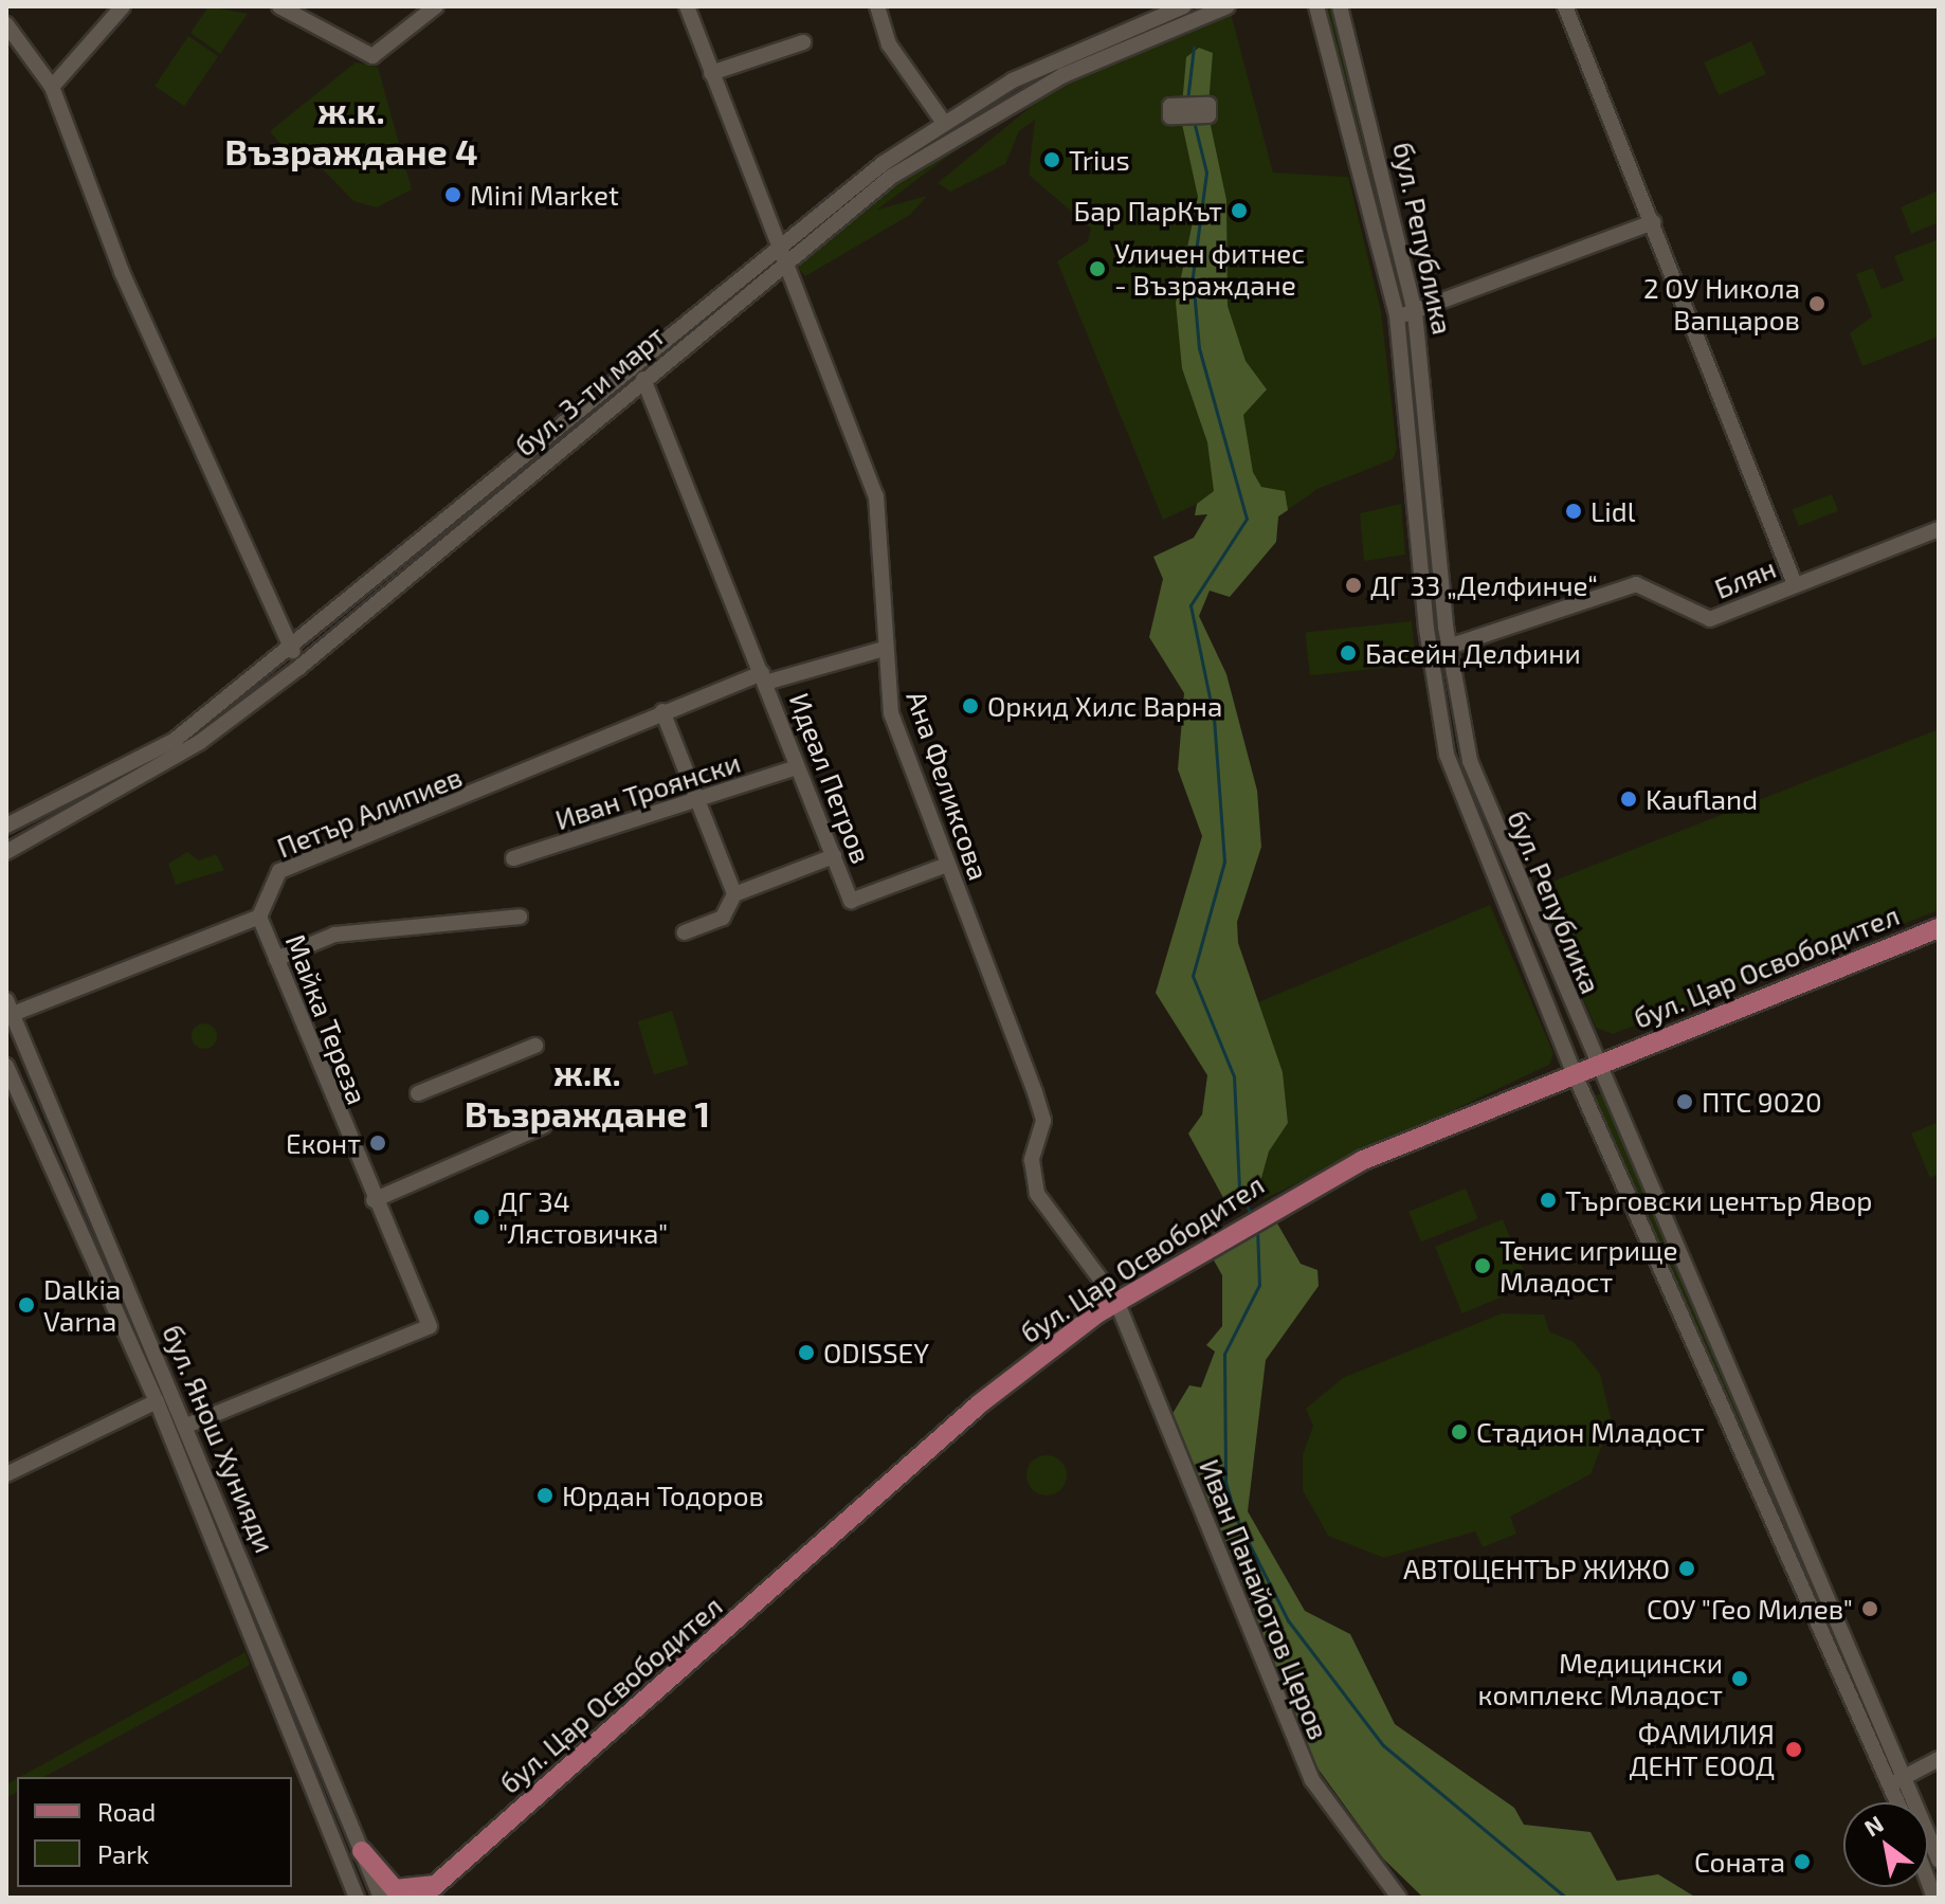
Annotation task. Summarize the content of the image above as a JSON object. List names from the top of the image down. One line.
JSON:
{"streets":{"main road":["бул. Цар Освободител"],"street":["бул. Република","бул. 3-ти март","Блян","Идеал Петров","Ана Феликсова","Иван Троянски","Петър Алипиев","Майка Тереза","бул. Янош Хунияди","Иван Панайотов Церов"]},"crossings":[["бул. Република","Блян"],["бул. Република","бул. Цар Освободител"],["бул. 3-ти март","Идеал Петров"],["бул. 3-ти март","Ана Феликсова"],["Идеал Петров","Ана Феликсова"],["Идеал Петров","Иван Троянски"],["Идеал Петров","Петър Алипиев"],["Ана Феликсова","Петър Алипиев"],["Ана Феликсова","бул. Цар Освободител"],["Ана Феликсова","Иван Панайотов Церов"],["Петър Алипиев","Майка Тереза"],["бул. Цар Освободител","Иван Панайотов Церов"],["Майка Тереза","бул. Янош Хунияди"]],"districts":["ж.к. Възраждане 4","ж.к. Възраждане 1"],"places":["Trius","Mini Market","Бар ПарКът","Уличен фитнес - Възраждане","2 ОУ Никола Вапцаров","Lidl","ДГ 33 „Делфинче“","Басейн Делфини","Оркид Хилс Варна","Kaufland","ПТС 9020","Еконт","Търговски център Явор","ДГ 34 \"Лястовичка\"","Тенис игрище Младост","Dalkia Varna","ODISSEY","Стадион Младост","Юрдан Тодоров","АВТОЦЕНТЪР ЖИЖО","СОУ \"Гео Милев\"","Медицински комплекс Младост","ФАМИЛИЯ ДЕНТ ЕООД","Соната"],"legend":["Road","Park"],"north":"top left"}
